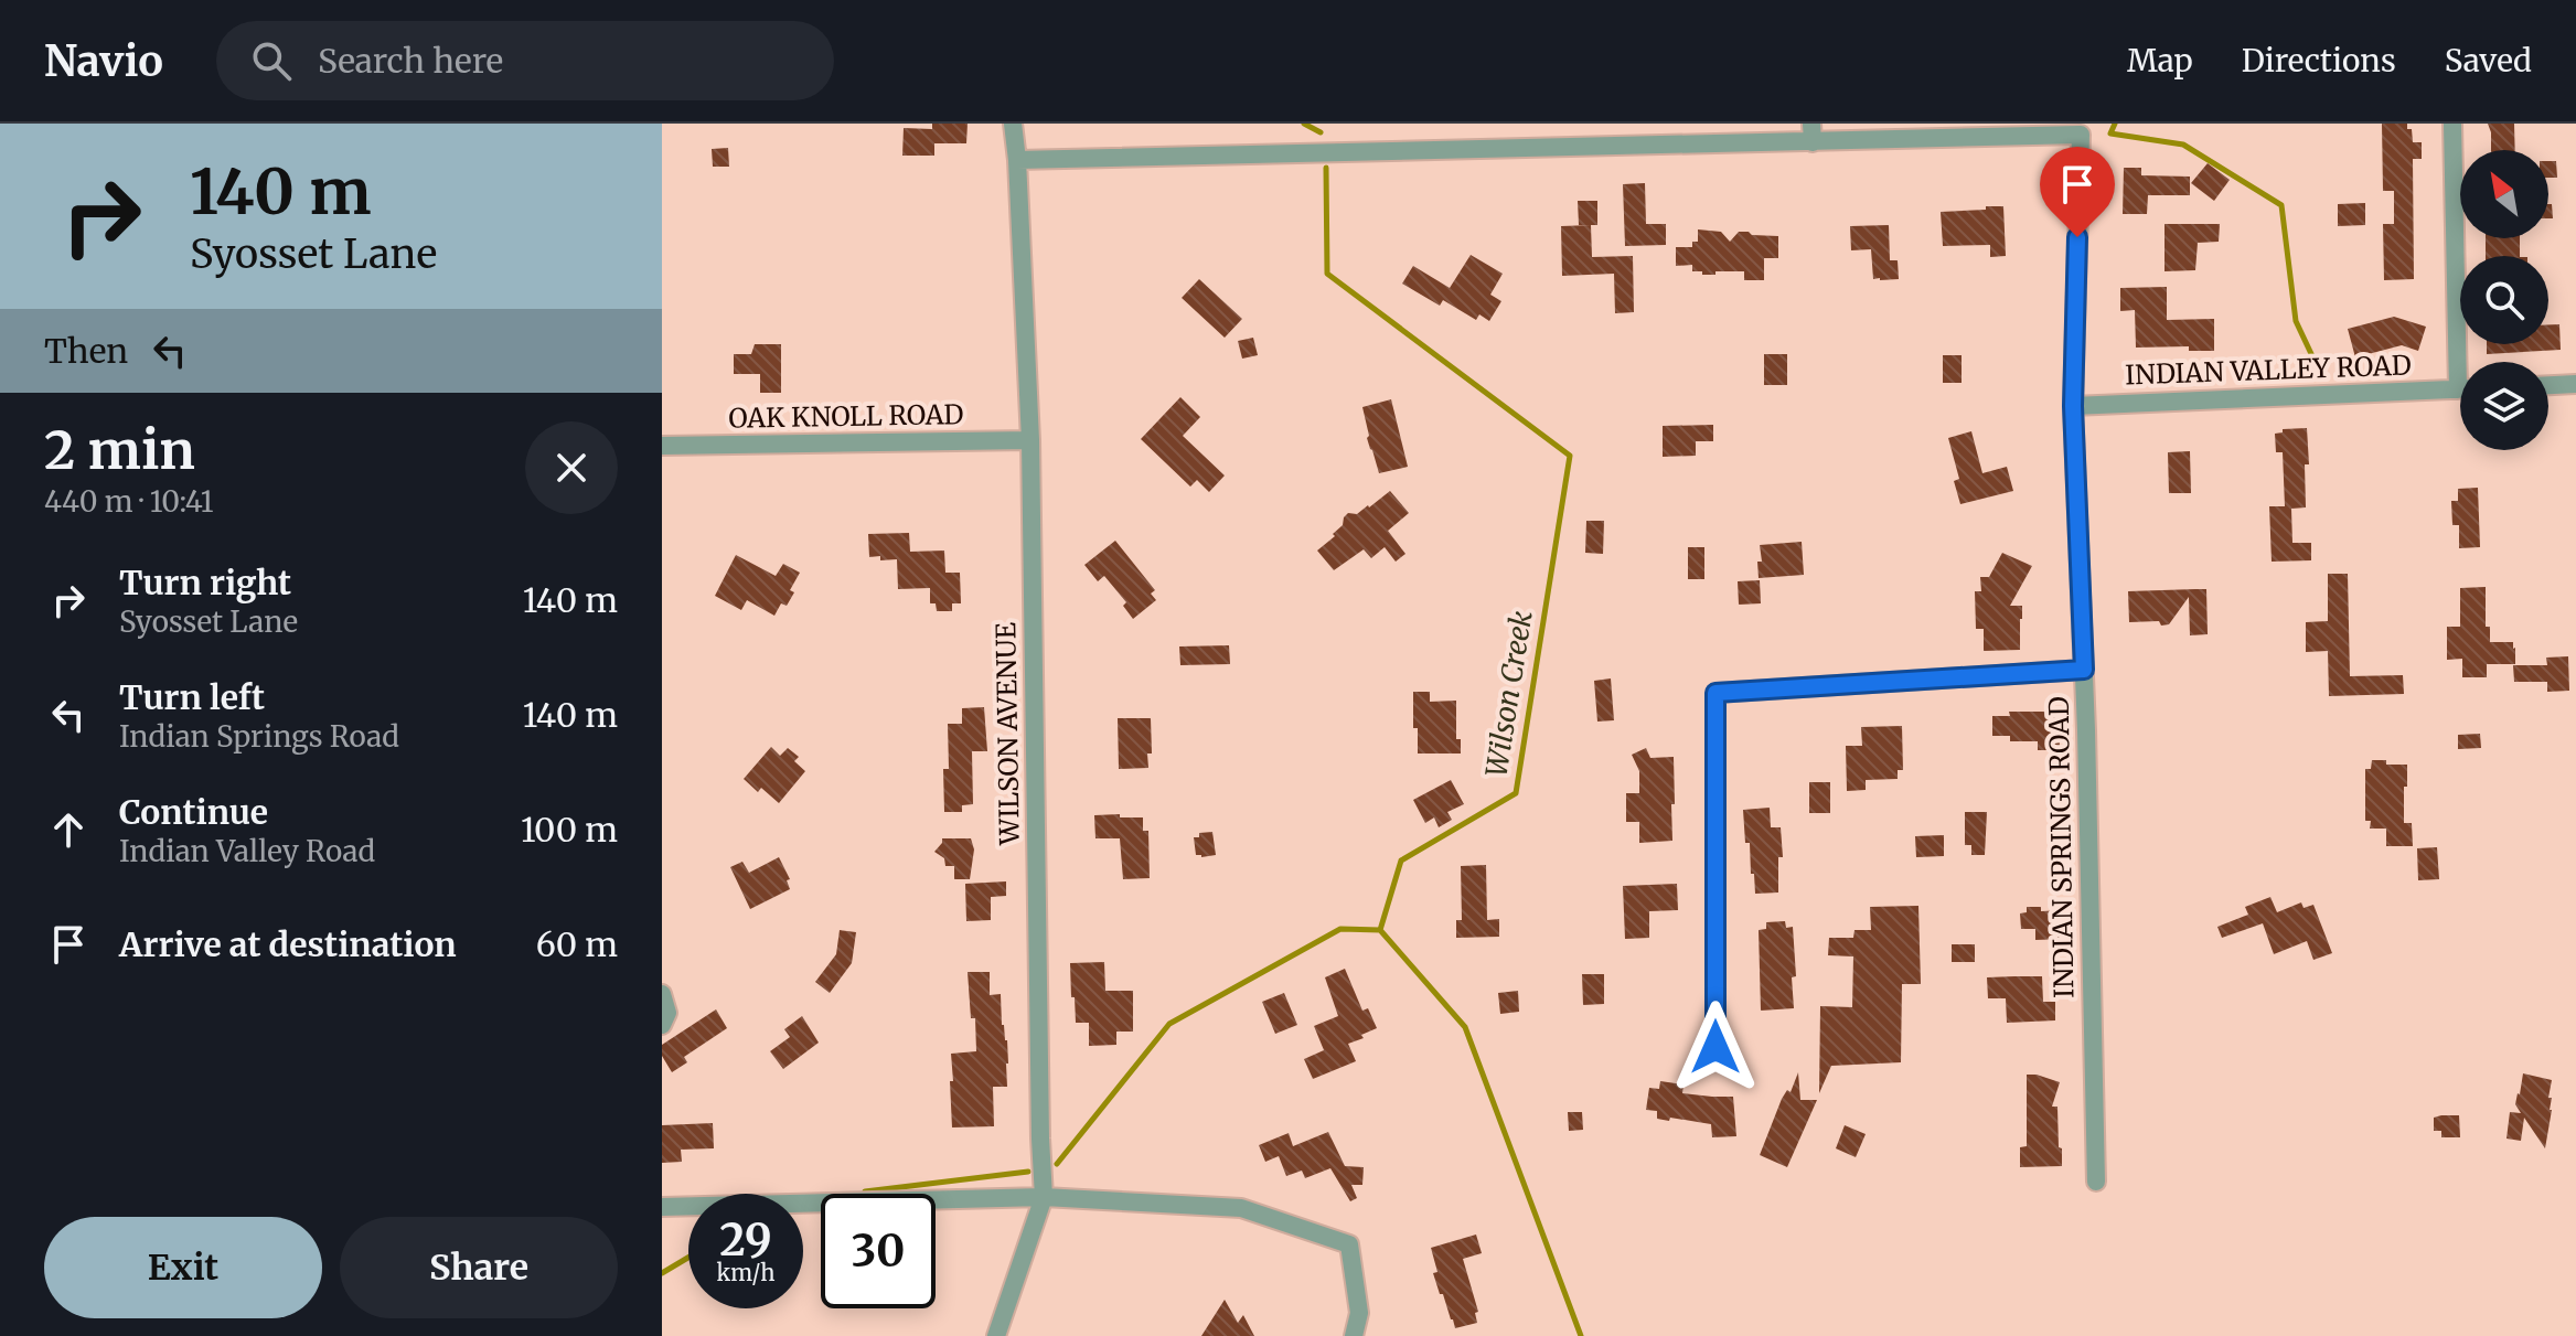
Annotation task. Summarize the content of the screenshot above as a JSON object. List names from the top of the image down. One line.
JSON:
{"streets":{"street":["INDIAN VALLEY ROAD","OAK KNOLL ROAD","WILSON AVENUE","INDIAN SPRINGS ROAD"]},"crossings":[["INDIAN VALLEY ROAD","INDIAN SPRINGS ROAD"],["OAK KNOLL ROAD","WILSON AVENUE"]],"water":["Wilson Creek"],"north":"top left","page":{"header":"Navio","search":"Search here","nav":["Map","Directions","Saved"],"turn":["140 m","Syosset Lane"],"then":"Then","heading":["2 min","440 m · 10:41"],"list":[{"name":"Turn right","note":"Syosset Lane","value":"140 m"},{"name":"Turn left","note":"Indian Springs Road","value":"140 m"},{"name":"Continue","note":"Indian Valley Road","value":"100 m"},{"name":"Arrive at destination","value":"60 m"}],"speed":"29 km/h","limit":"30","buttons":["Exit","Share"]}}
